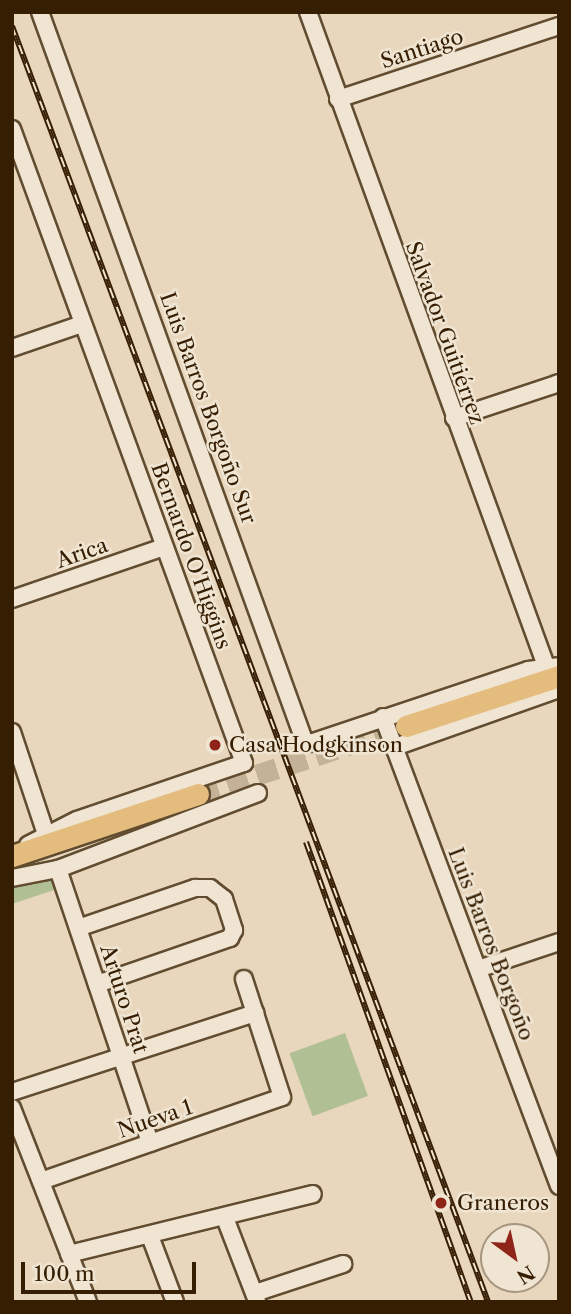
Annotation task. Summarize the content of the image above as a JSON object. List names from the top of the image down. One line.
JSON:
{"streets":{"street":["Santiago","Salvador Guitiérrez","Luis Barros Borgoño Sur","Arica","Bernardo O'Higgins","Luis Barros Borgoño","Arturo Prat","Nueva 1"]},"crossings":[["Santiago","Salvador Guitiérrez"],["Luis Barros Borgoño Sur","Luis Barros Borgoño"],["Arica","Bernardo O'Higgins"],["Bernardo O'Higgins","Arturo Prat"],["Arturo Prat","Nueva 1"]],"places":["Casa Hodgkinson","Graneros"],"scale_bar":"100 m","north":"bottom right"}
